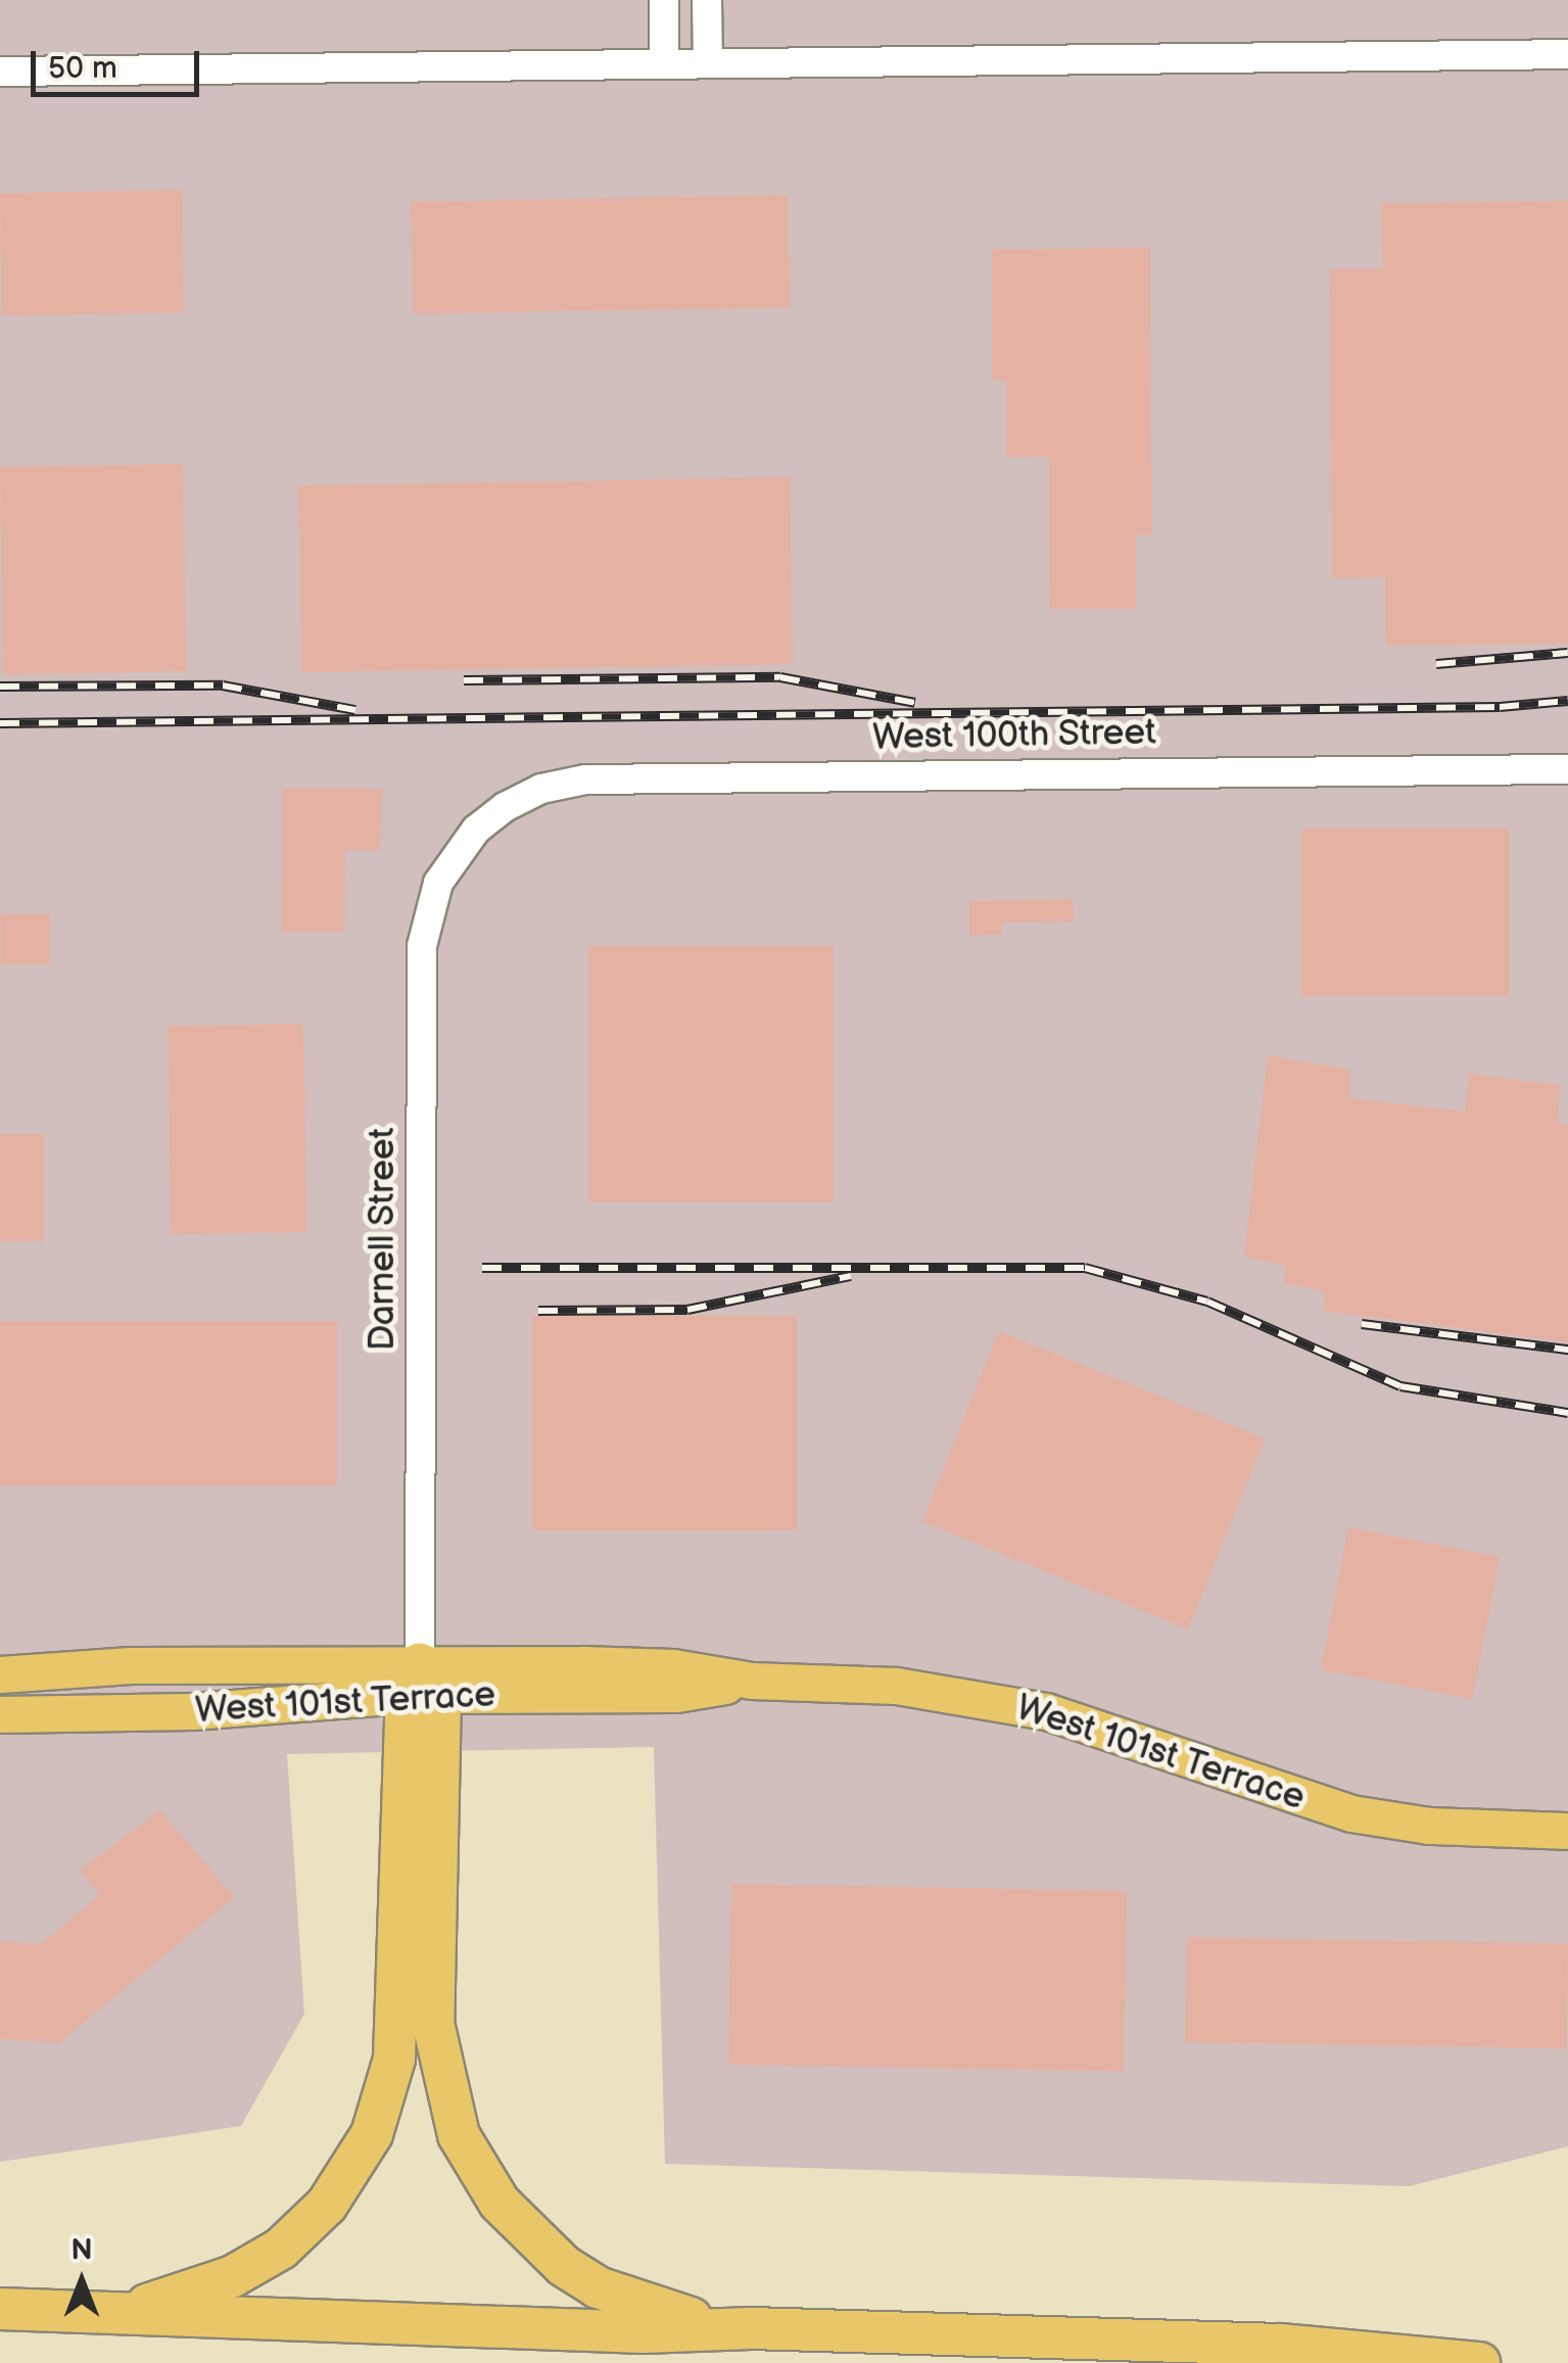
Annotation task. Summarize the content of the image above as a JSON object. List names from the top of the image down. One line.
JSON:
{"streets":{"main road":["West 101st Terrace"],"street":["West 100th Street","Darnell Street"]},"crossings":[["West 100th Street","Darnell Street"],["Darnell Street","West 101st Terrace"]],"scale_bar":"50 m","north":"top"}
